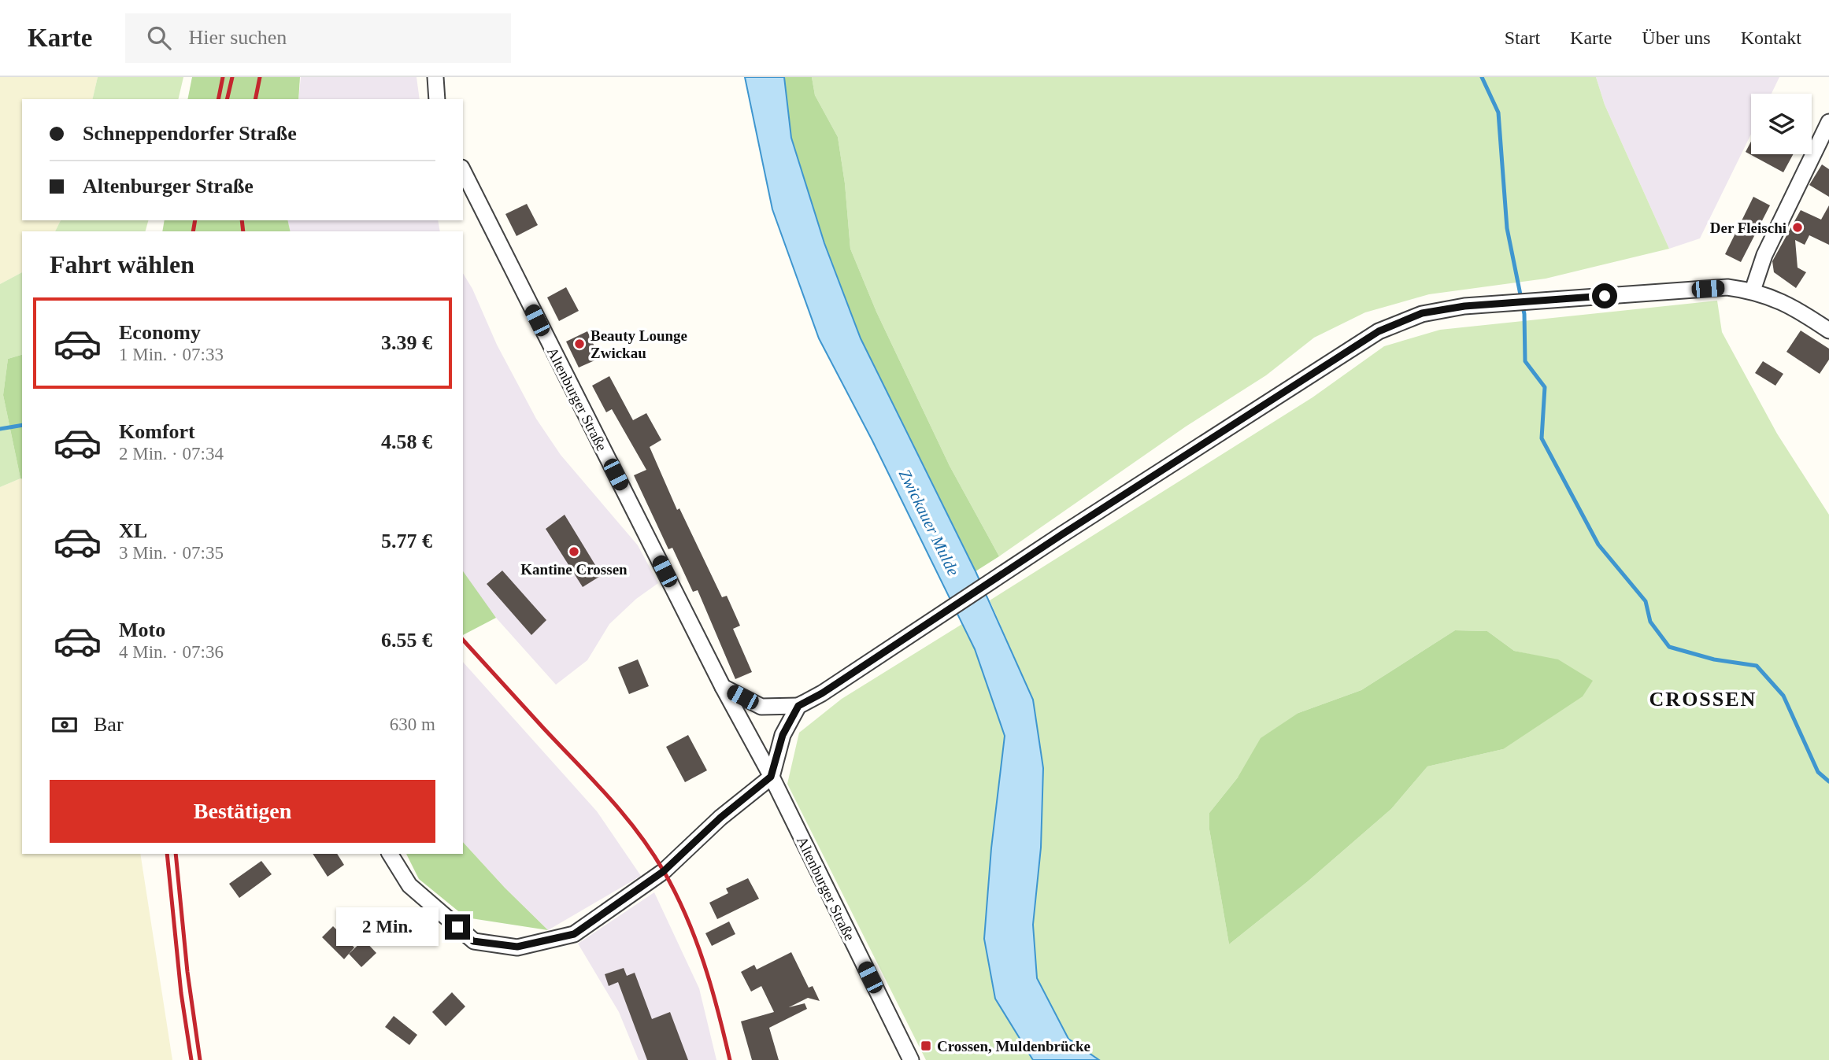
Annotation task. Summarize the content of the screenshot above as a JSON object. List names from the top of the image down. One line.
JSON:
{"streets":{"street":["Altenburger Straße"]},"districts":["CROSSEN"],"water":["Zwickauer Mulde"],"places":{"other":["Der Fleischi","Beauty Lounge Zwickau","Kantine Crossen"],"transit":["Crossen, Muldenbrücke"]},"page":{"header":"Karte","search":"Hier suchen","nav":["Start","Karte","Über uns","Kontakt"],"banner":["Schneppendorfer Straße","Altenburger Straße"],"heading":"Fahrt wählen","list":[{"name":"Economy","note":"1 Min. · 07:33","value":"3.39 €"},{"name":"Komfort","note":"2 Min. · 07:34","value":"4.58 €"},{"name":"XL","note":"3 Min. · 07:35","value":"5.77 €"},{"name":"Moto","note":"4 Min. · 07:36","value":"6.55 €"}],"pay":["Bar","630 m"],"buttons":"Bestätigen","bubble":"2 Min."}}
